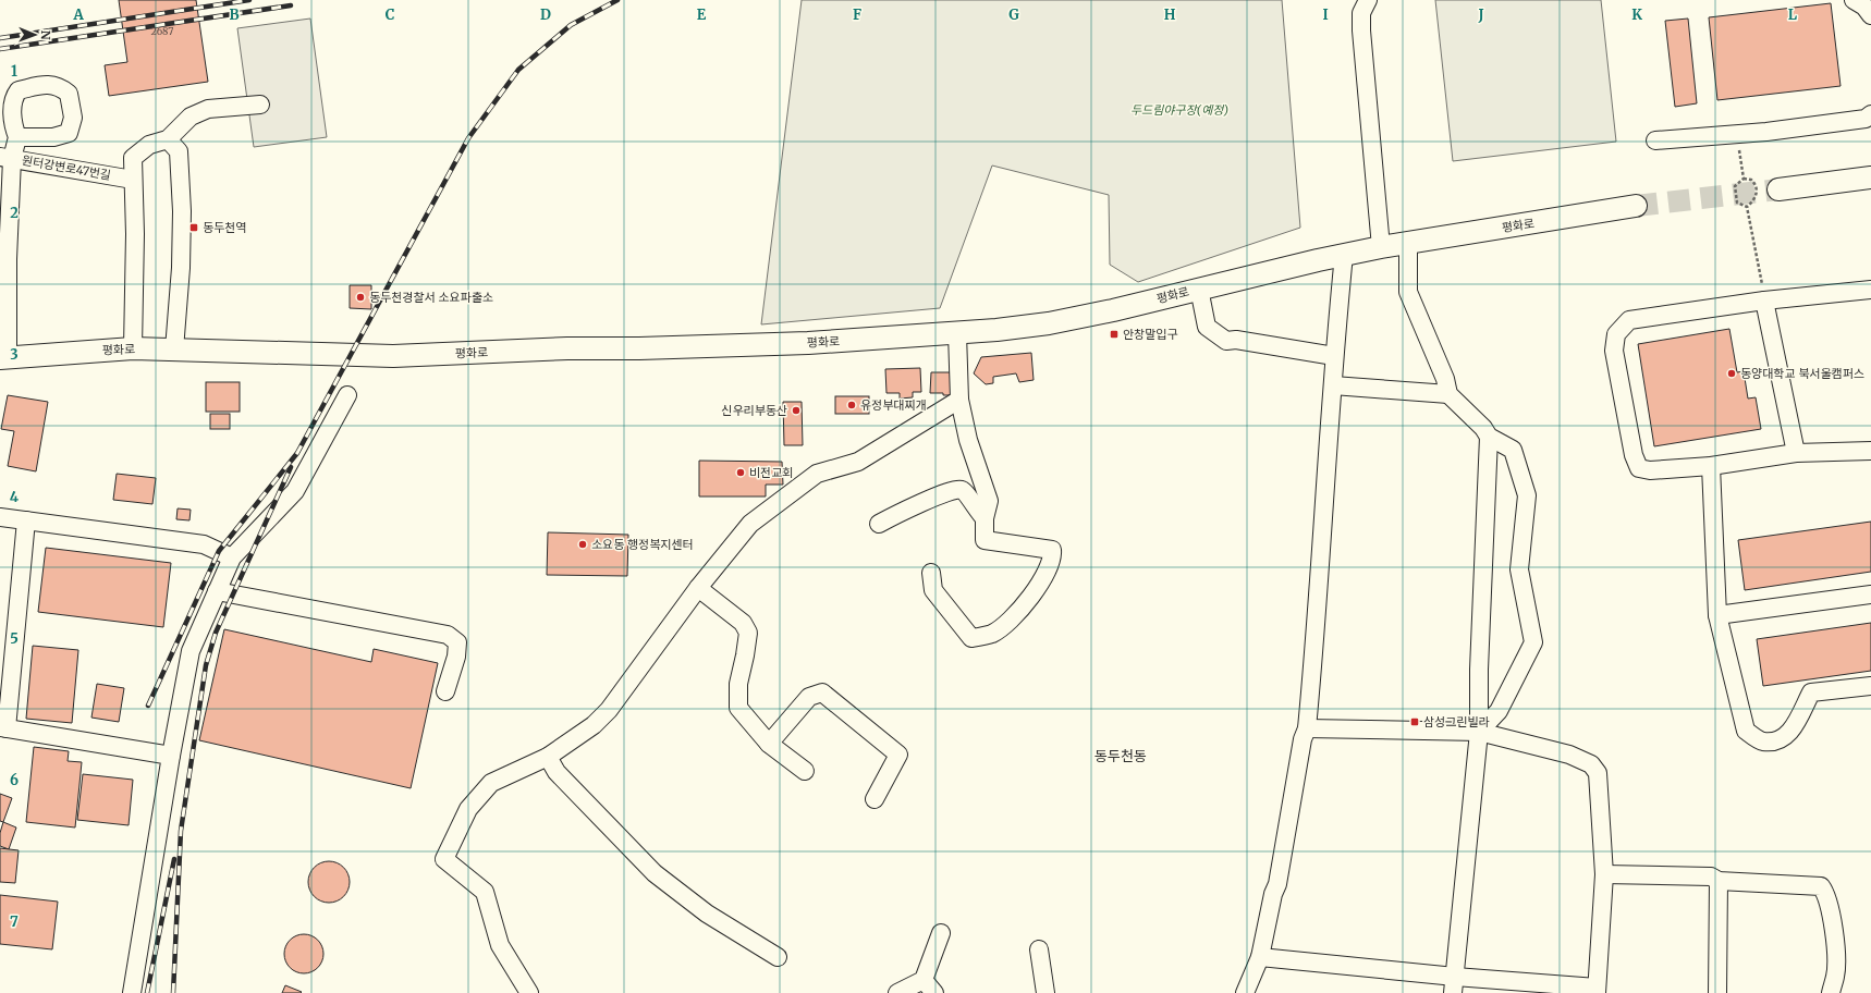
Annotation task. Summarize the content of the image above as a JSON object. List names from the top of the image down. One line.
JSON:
{"streets":{"main road":["평화로"],"street":["원터강변로47번길"]},"districts":["동두천동"],"parks":["두드림야구장(예정)"],"places":{"transit":["동두천역","안창말입구","삼성그린빌라"],"other":["동두천경찰서 소요파출소","동양대학교 북서울캠퍼스","유정부대찌개","신우리부동산","비전교회","소요동 행정복지센터"]},"house_numbers":["2687"],"north":"right","grid":{"columns":["A","B","C","D","E","F","G","H","I","J","K","L"],"rows":["1","2","3","4","5","6","7"]}}
